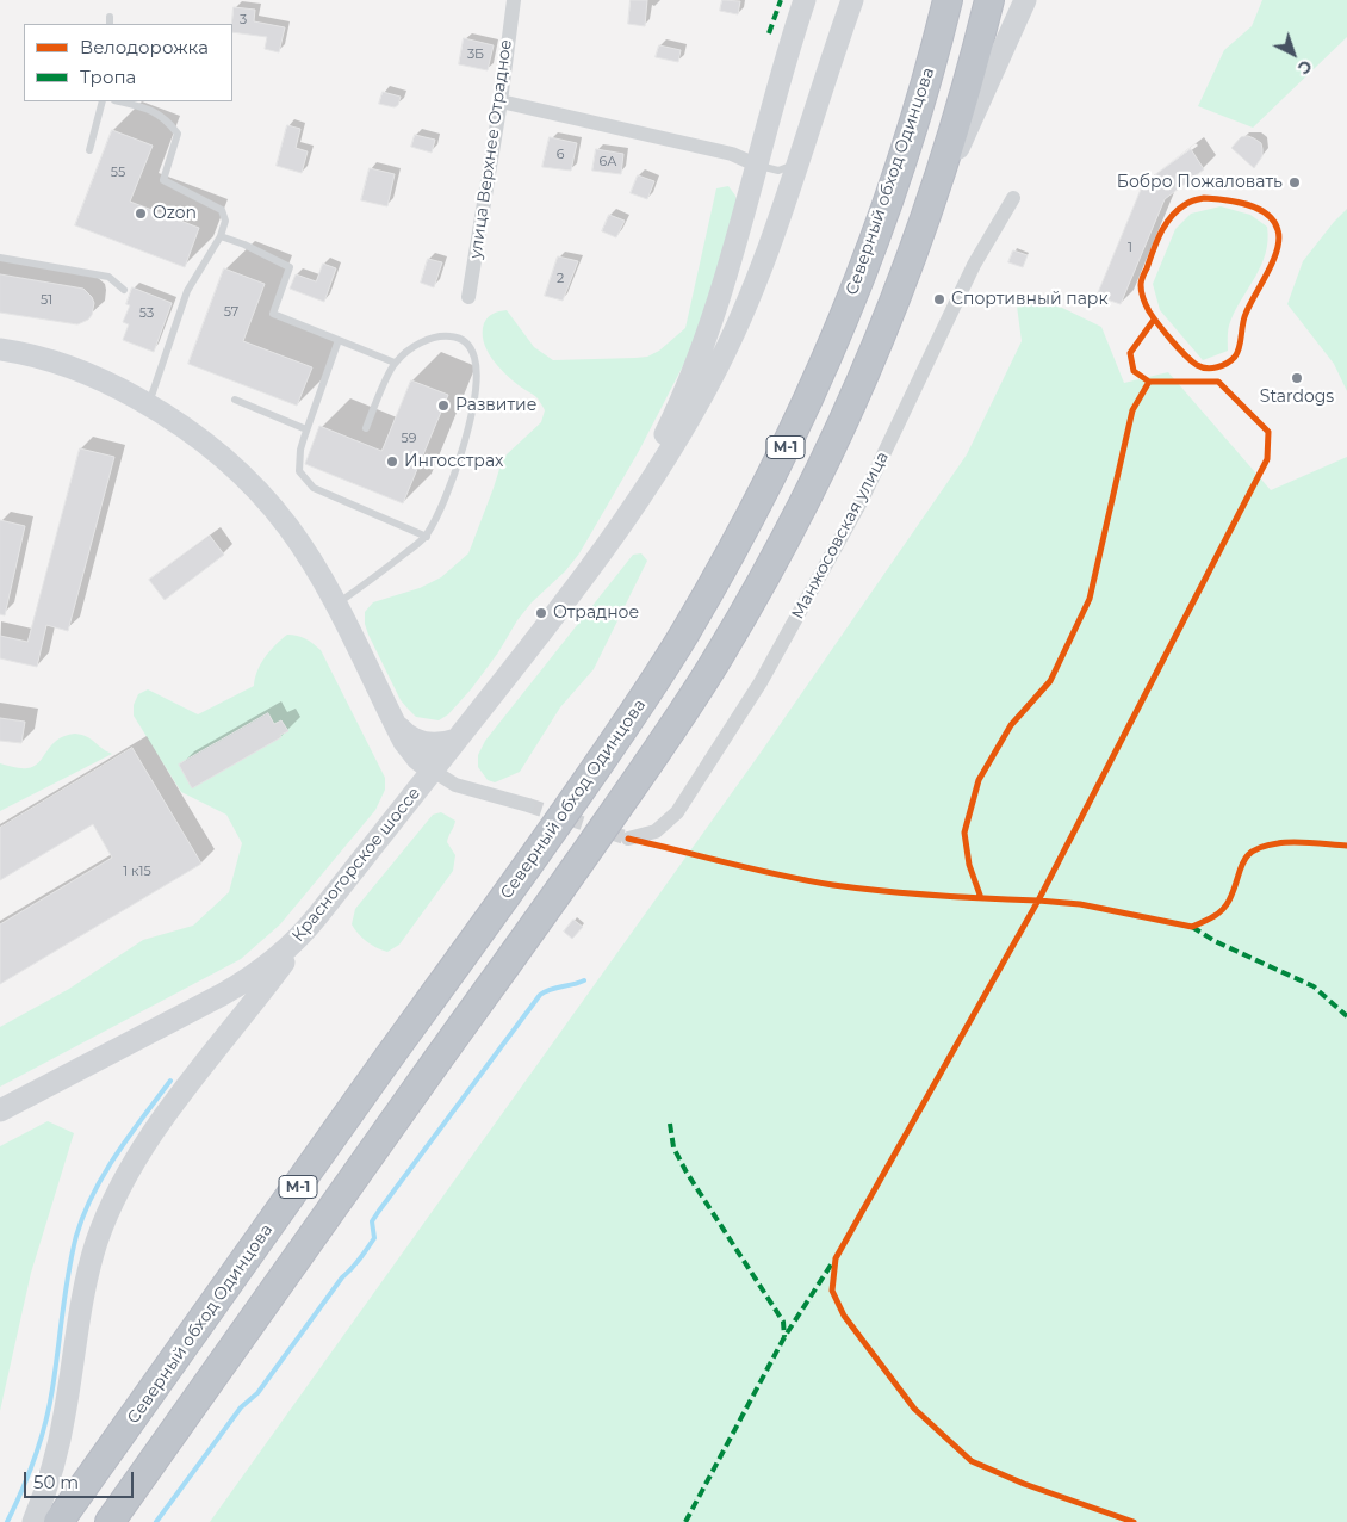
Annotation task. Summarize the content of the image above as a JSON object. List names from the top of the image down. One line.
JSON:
{"streets":{"highway":["Северный обход Одинцова","М-1"],"main road":["Красногорское шоссе"],"street":["улица Верхнее Отрадное","Манжосовская улица"]},"places":["Бобро Пожаловать","Ozon","Спортивный парк","Stardogs","Развитие","Ингосстрах","Отрадное"],"house_numbers":["3","3Б","6","6А","55","1","2","51","57","53","59","1 к15"],"legend":["Велодорожка","Тропа"],"scale_bar":"50 m","north":"bottom right"}
